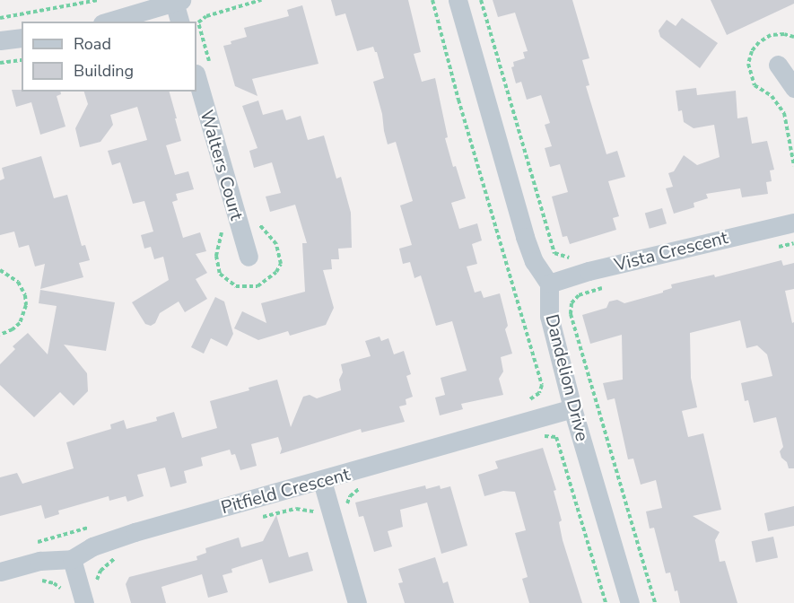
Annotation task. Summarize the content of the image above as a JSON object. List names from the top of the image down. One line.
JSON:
{"streets":{"street":["Walters Court","Vista Crescent","Dandelion Drive","Pitfield Crescent"]},"crossings":[["Vista Crescent","Dandelion Drive"],["Dandelion Drive","Pitfield Crescent"]],"legend":["Road","Building"]}
